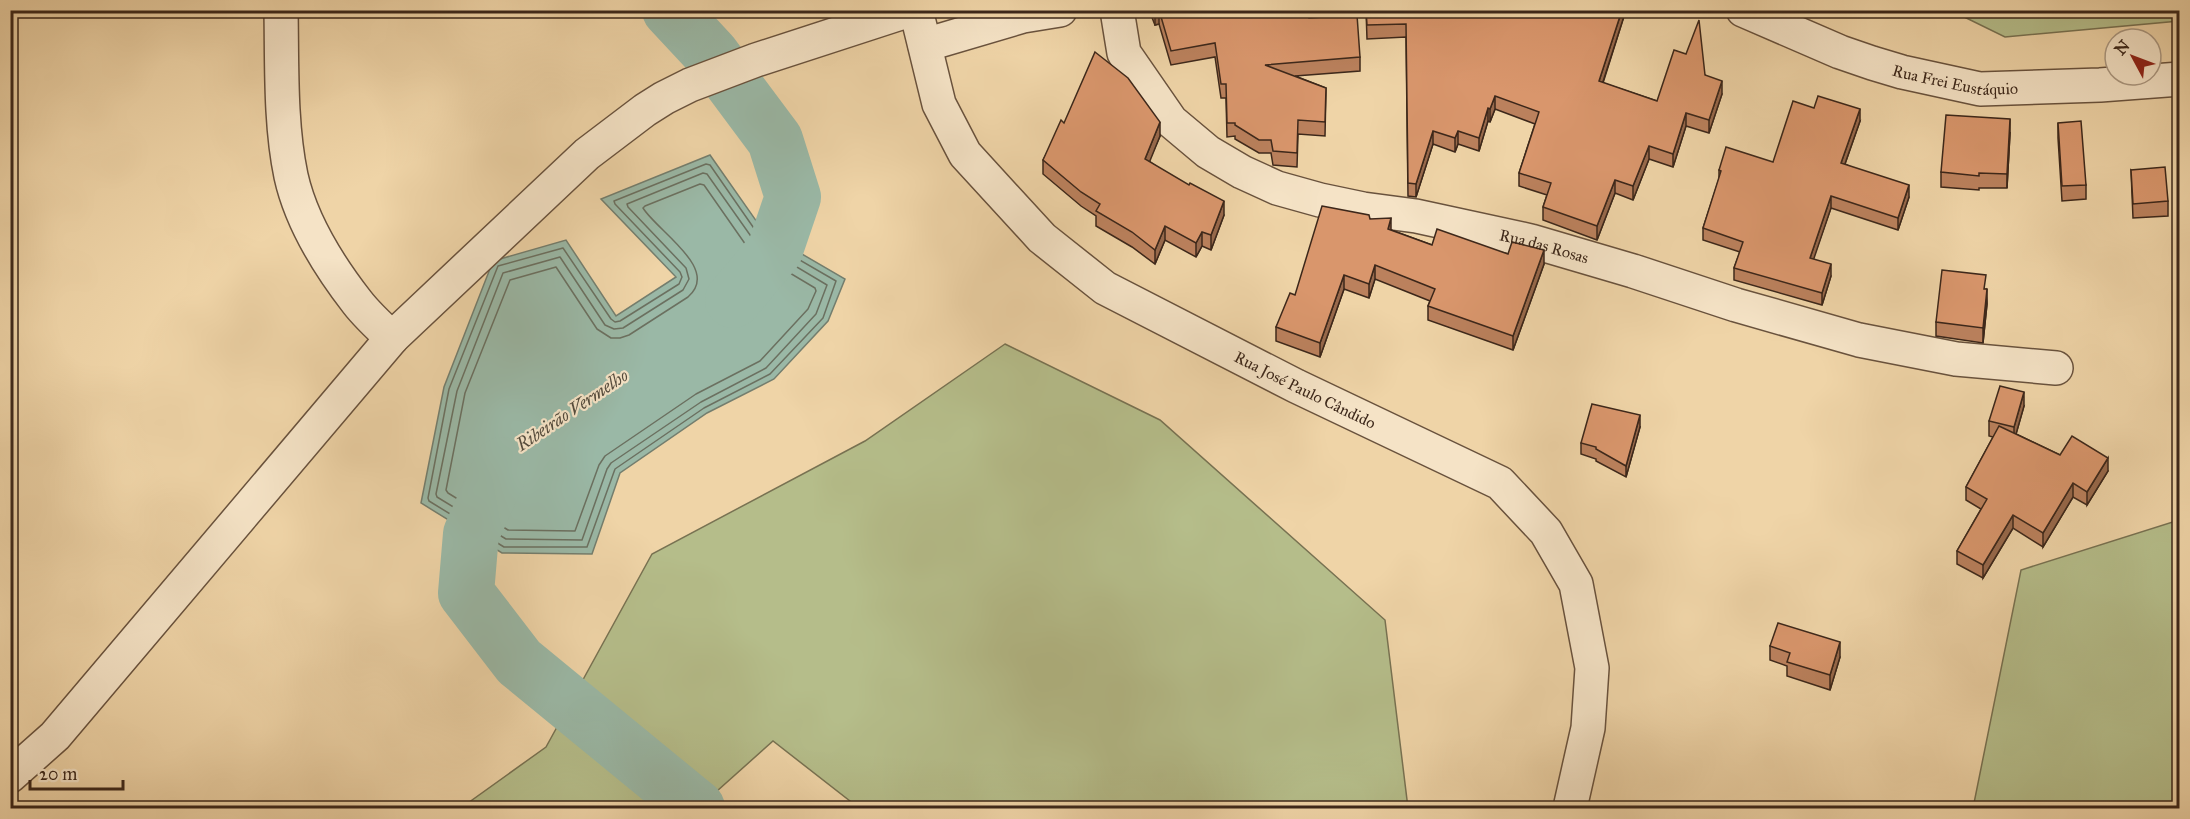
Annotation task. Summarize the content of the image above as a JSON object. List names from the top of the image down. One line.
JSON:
{"streets":{"street":["Rua Frei Eustáquio","Rua das Rosas","Rua José Paulo Cândido"]},"water":["Ribeirão Vermelho"],"scale_bar":"20 m","north":"top left"}
